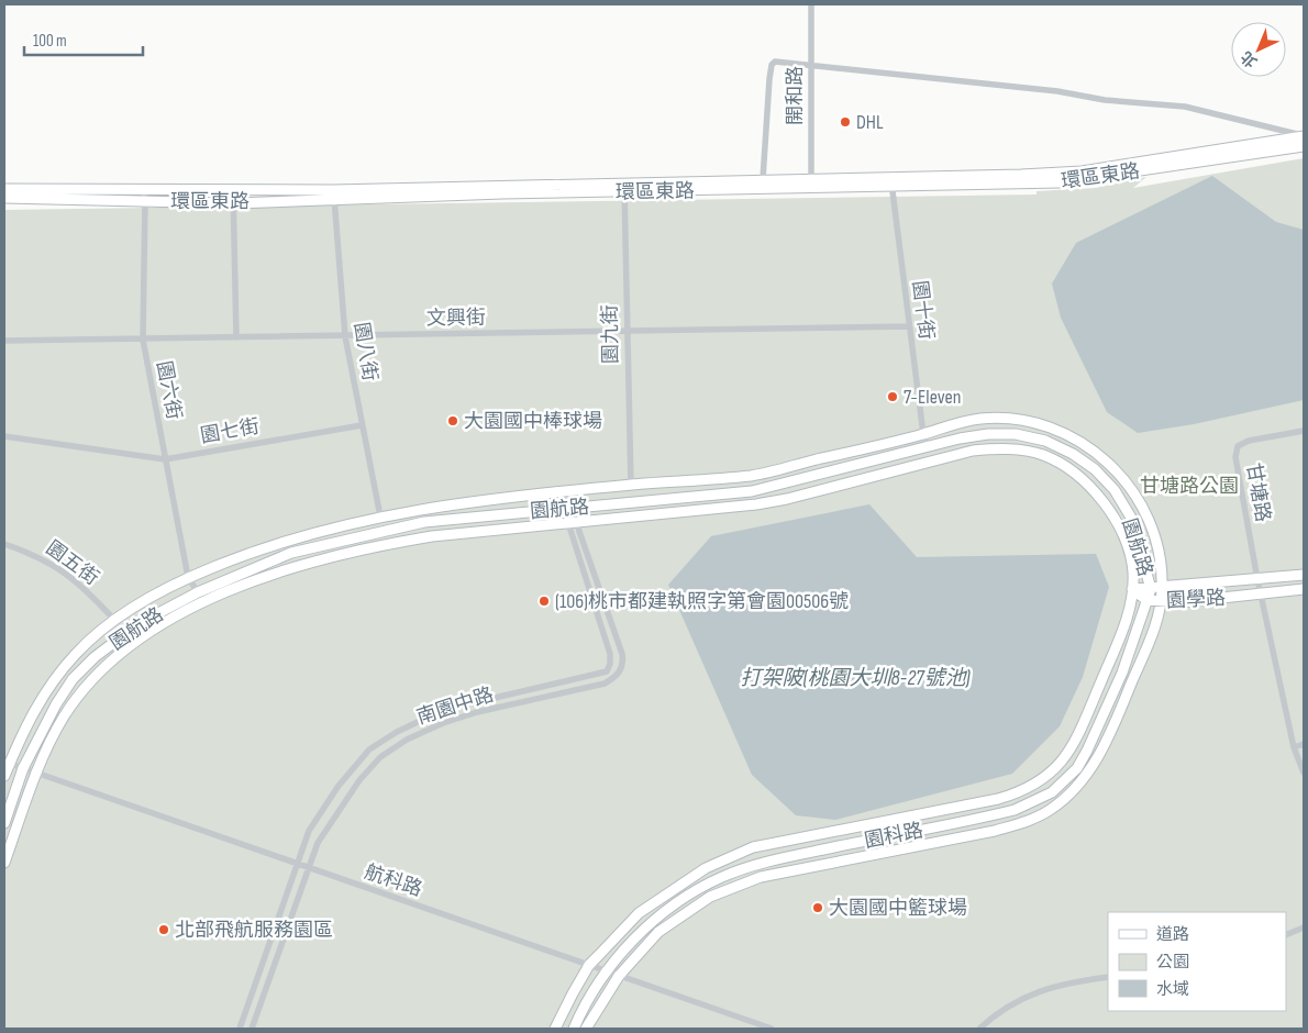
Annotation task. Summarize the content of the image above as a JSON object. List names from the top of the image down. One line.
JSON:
{"streets":{"street":["開和路","環區東路","園十街","文興街","園九街","園八街","園六街","園七街","甘塘路","園航路","園五街","園學路","南園中路","園科路","航科路"]},"crossings":[["開和路","環區東路"],["環區東路","園十街"],["環區東路","園九街"],["環區東路","園八街"],["環區東路","園六街"],["園十街","文興街"],["園十街","園航路"],["文興街","園九街"],["文興街","園八街"],["文興街","園六街"],["園八街","園七街"],["園六街","園七街"],["園六街","園航路"],["甘塘路","園學路"],["園航路","園學路"],["園航路","南園中路"],["園航路","園科路"],["園航路","航科路"],["園學路","園科路"],["南園中路","航科路"],["園科路","航科路"]],"water":["打架陂(桃園大圳8-27號池)"],"parks":["甘塘路公園"],"places":["DHL","7-Eleven","大園國中棒球場","(106)桃市都建執照字第會園00506號","大園國中籃球場","北部飛航服務園區"],"legend":["道路","公園","水域"],"scale_bar":"100 m","north":"bottom left"}
